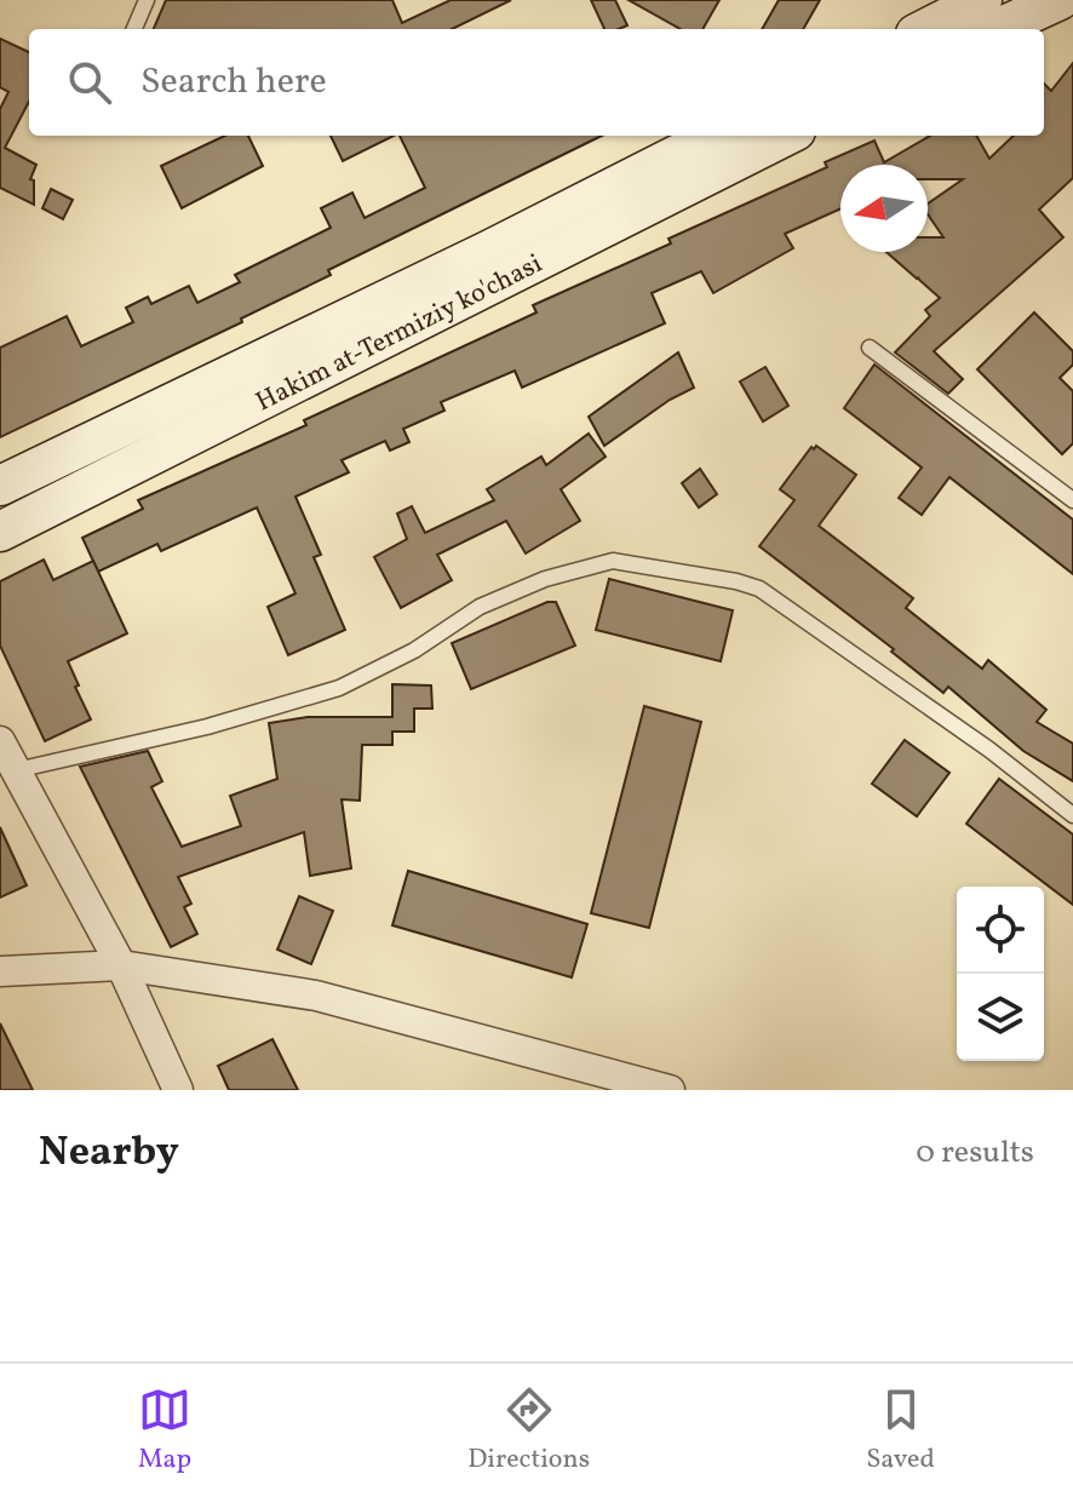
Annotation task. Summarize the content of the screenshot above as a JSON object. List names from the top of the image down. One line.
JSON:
{"streets":{"main road":["Hakim at-Termiziy ko'chasi"]},"north":"left","page":{"search":"Search here","heading":["Nearby","0 results"],"nav":["Map","Directions","Saved"]}}
